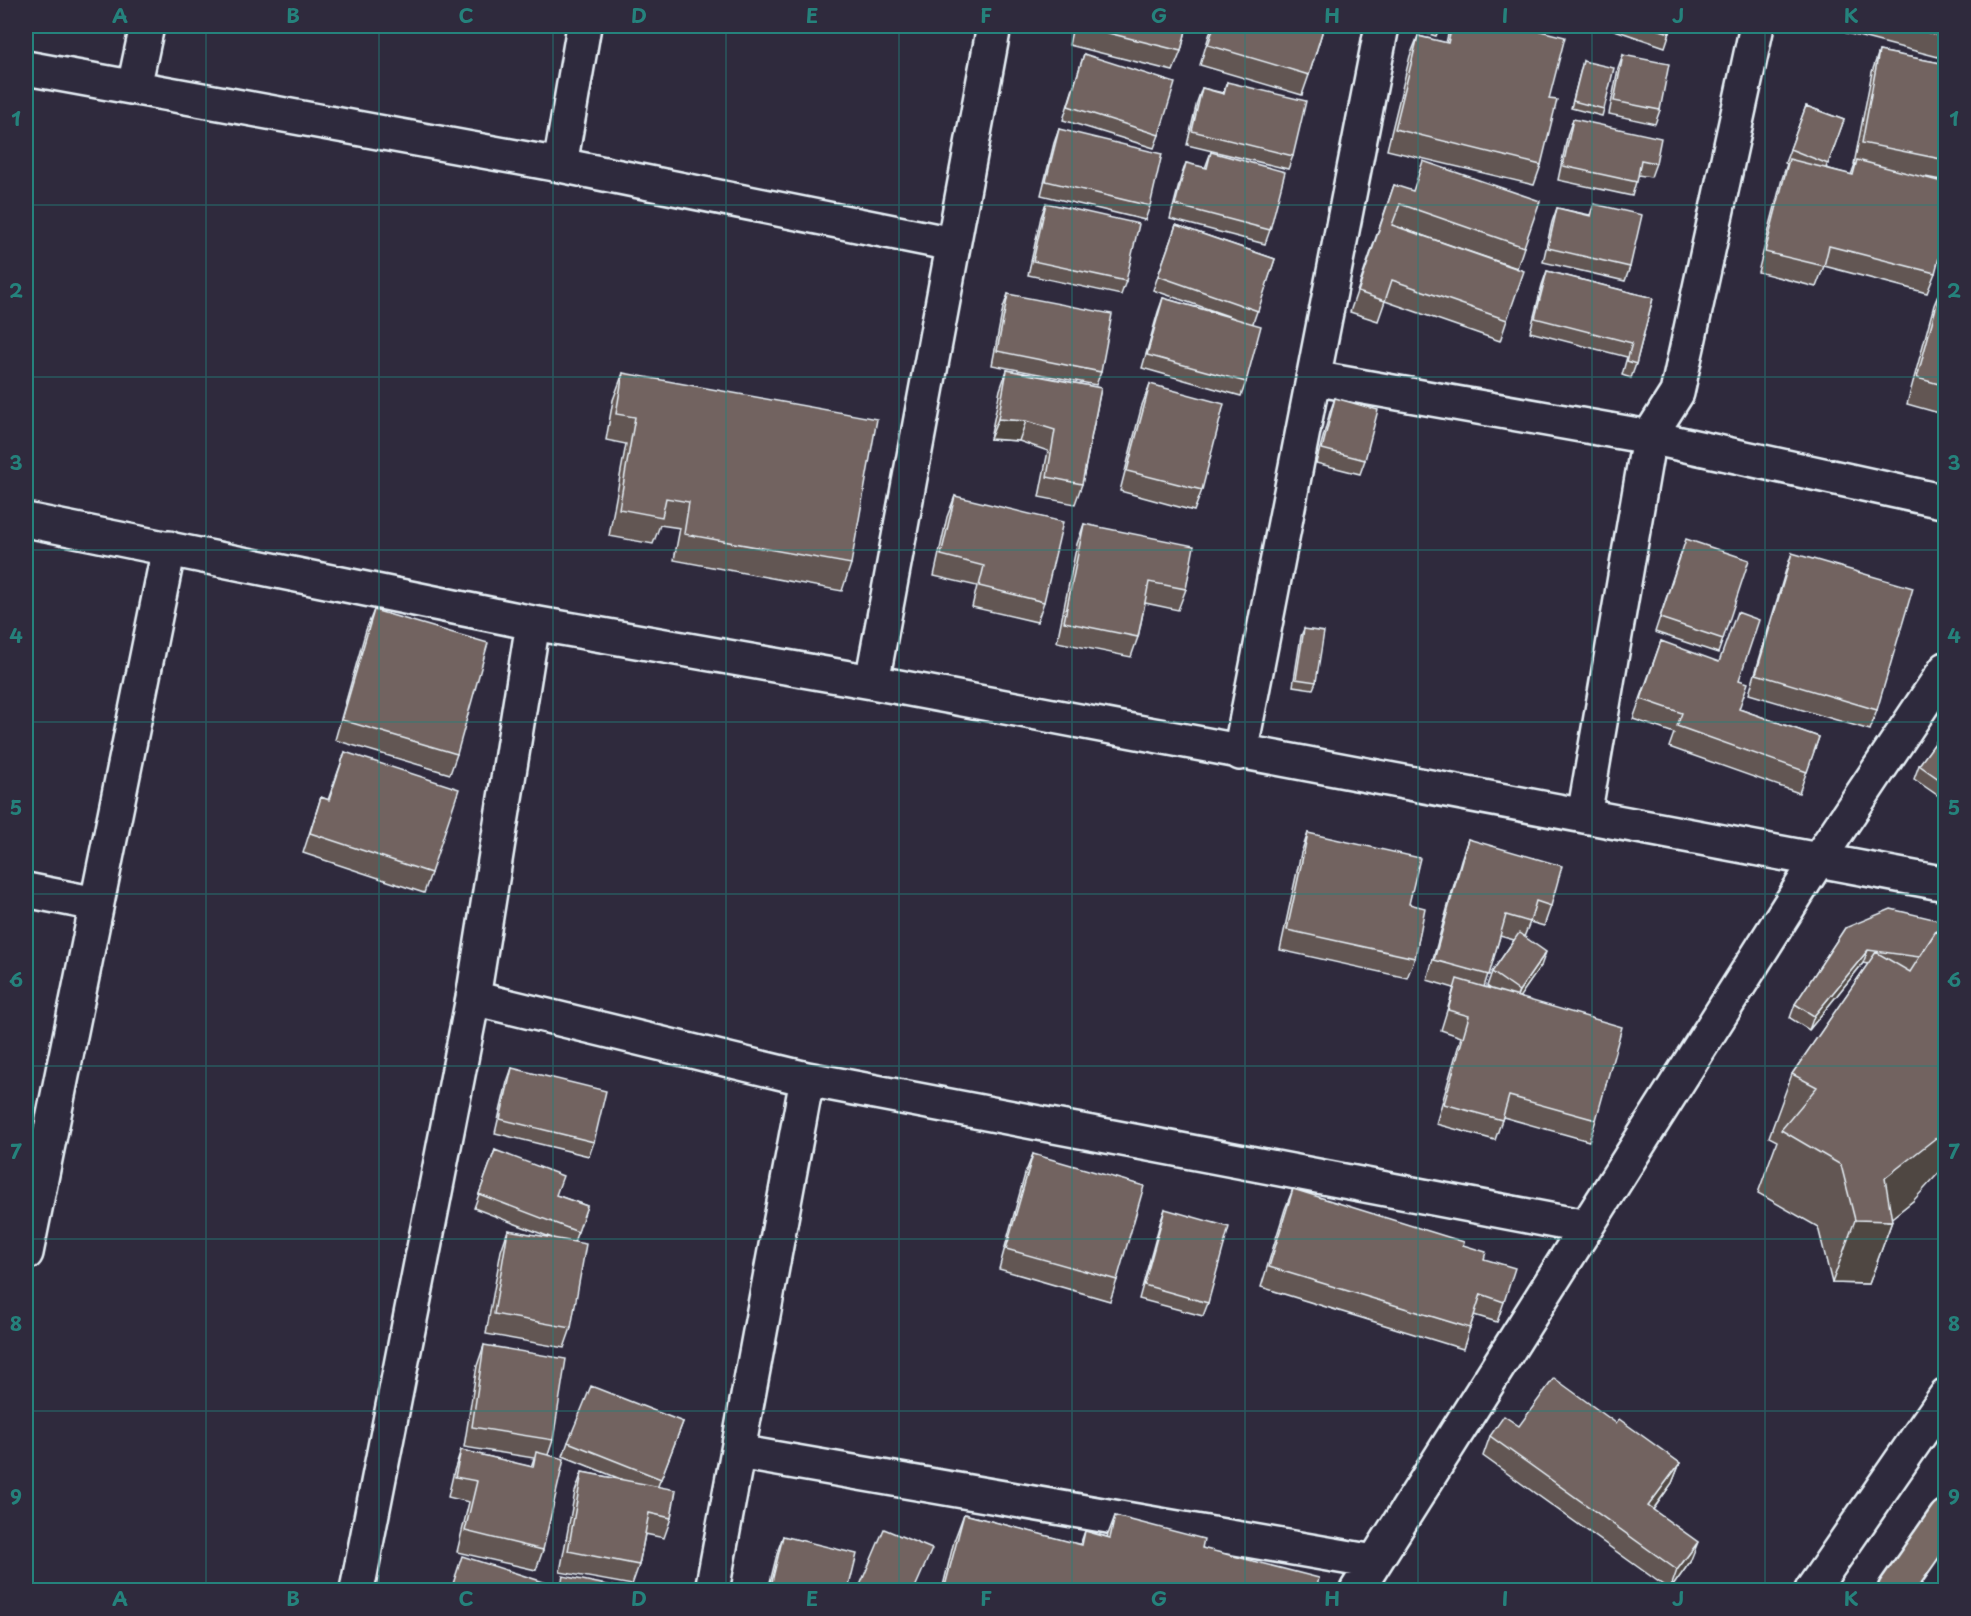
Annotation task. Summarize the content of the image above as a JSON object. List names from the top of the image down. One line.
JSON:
{"grid":{"columns":["A","B","C","D","E","F","G","H","I","J","K"],"rows":["1","2","3","4","5","6","7","8","9"]}}
